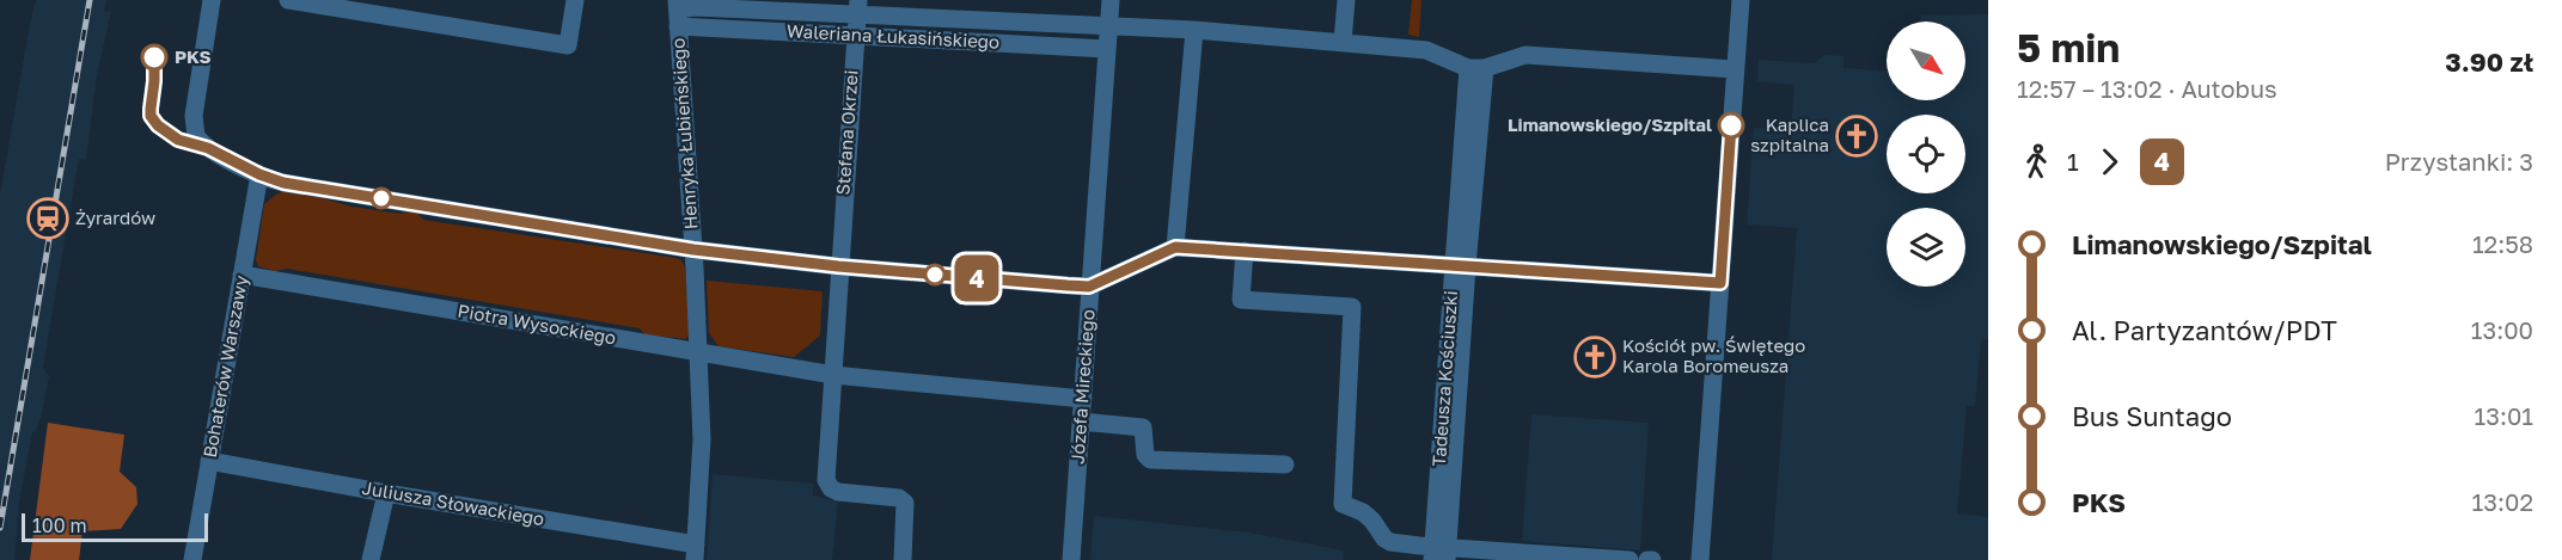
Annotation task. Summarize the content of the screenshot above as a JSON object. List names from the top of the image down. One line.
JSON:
{"streets":{"street":["Waleriana Łukasińskiego","Stefana Okrzei","Henryka Łubieńskiego","Piotra Wysockiego","Bohaterów Warszawy","Tadeusza Kościuszki","Józefa Mireckiego","Juliusza Słowackiego"]},"crossings":[["Waleriana Łukasińskiego","Stefana Okrzei"],["Waleriana Łukasińskiego","Henryka Łubieńskiego"],["Waleriana Łukasińskiego","Tadeusza Kościuszki"],["Waleriana Łukasińskiego","Józefa Mireckiego"],["Henryka Łubieńskiego","Piotra Wysockiego"],["Henryka Łubieńskiego","Juliusza Słowackiego"],["Piotra Wysockiego","Bohaterów Warszawy"],["Piotra Wysockiego","Józefa Mireckiego"],["Bohaterów Warszawy","Juliusza Słowackiego"]],"places":{"other":["PKS","Limanowskiego/Szpital"],"church":["Kaplica szpitalna","Kościół pw. Świętego Karola Boromeusza"],"station":["Żyrardów"]},"lines":["bus line 4"],"scale_bar":"100 m","north":"bottom right","page":{"on_map":"4","heading":["5 min","12:57 – 13:02 · Autobus","3.90 zł"],"legs":["1","4","Przystanki: 3"],"list":[{"name":"Limanowskiego/Szpital","value":"12:58"},{"name":"Al. Partyzantów/PDT","value":"13:00"},{"name":"Bus Suntago","value":"13:01"},{"name":"PKS","value":"13:02"}],"scale":"100 m"}}
